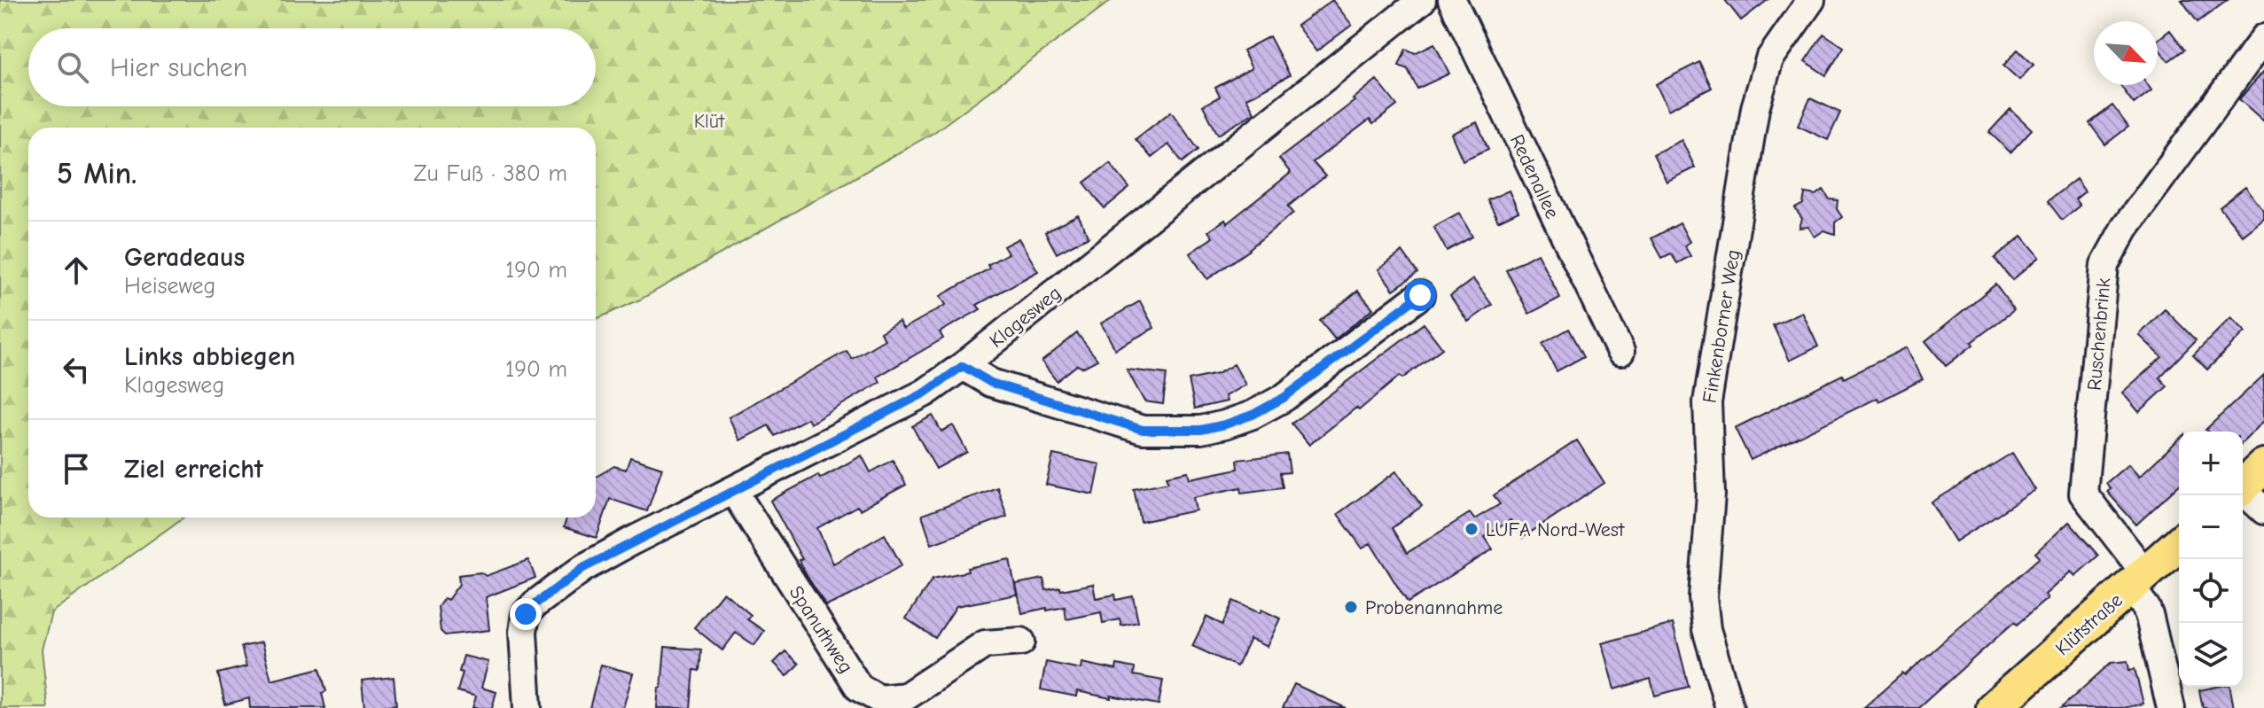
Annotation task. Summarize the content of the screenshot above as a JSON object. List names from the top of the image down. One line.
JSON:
{"streets":{"main road":["Klütstraße"],"street":["Redenallee","Klagesweg","Finkenborner Weg","Ruschenbrink","Spanuthweg"]},"crossings":[["Klagesweg","Spanuthweg"],["Ruschenbrink","Klütstraße"]],"parks":["Klüt"],"places":["LUFA Nord-West","Probenannahme"],"north":"bottom right","page":{"search":"Hier suchen","heading":["5 Min.","Zu Fuß · 380 m"],"list":[["Geradeaus","Heiseweg","190 m"],["Links abbiegen","Klagesweg","190 m"],"Ziel erreicht"],"map_buttons":["+","−"]}}
